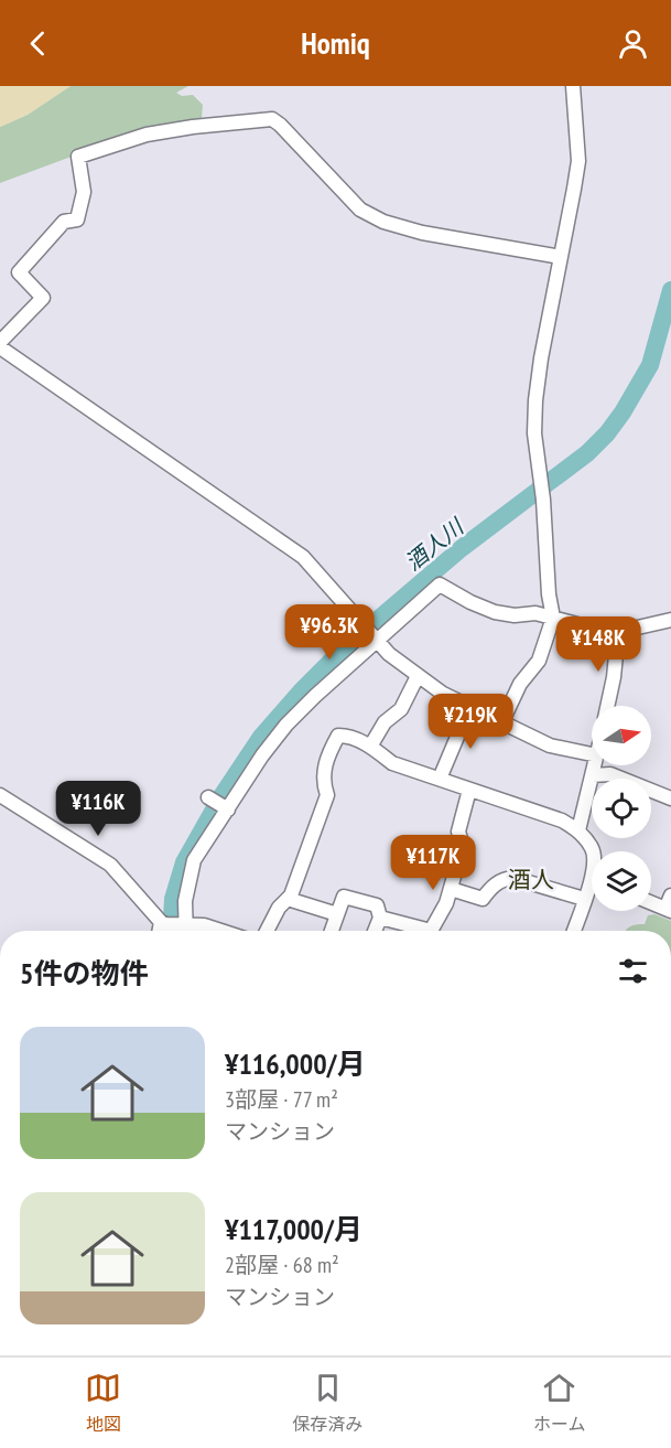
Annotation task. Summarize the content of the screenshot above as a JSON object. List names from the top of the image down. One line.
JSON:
{"districts":["酒人"],"water":["酒人川"],"north":"right","page":{"header":"Homiq","price":["¥96.3K","¥148K","¥219K","¥116K","¥117K"],"heading":"5件の物件","list":[{"name":"¥116,000/月","note":"3部屋 · 77 m² · マンション"},{"name":"¥117,000/月","note":"2部屋 · 68 m² · マンション"}],"tabs":["地図","保存済み","ホーム"]}}
